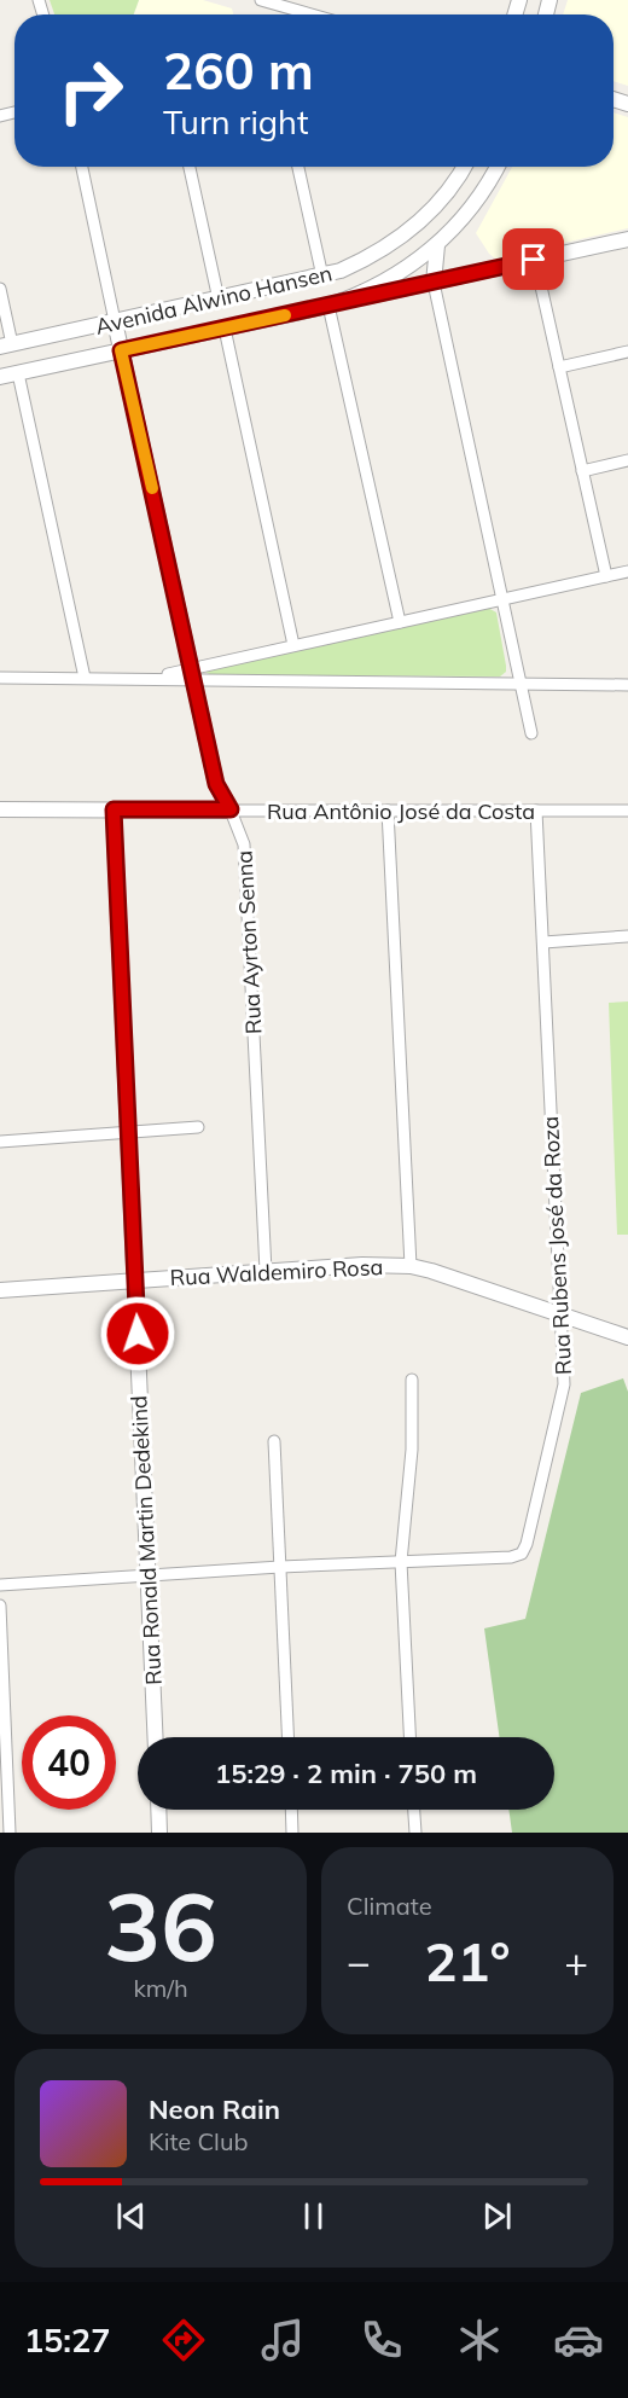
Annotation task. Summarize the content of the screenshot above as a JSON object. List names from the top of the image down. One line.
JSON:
{"streets":{"street":["Avenida Alwino Hansen","Rua Antônio José da Costa","Rua Ayrton Senna","Rua Rubens José da Roza","Rua Waldemiro Rosa","Rua Ronald Martin Dedekind"]},"crossings":[["Avenida Alwino Hansen","Rua Ayrton Senna"],["Rua Antônio José da Costa","Rua Ayrton Senna"],["Rua Antônio José da Costa","Rua Rubens José da Roza"],["Rua Antônio José da Costa","Rua Ronald Martin Dedekind"],["Rua Ayrton Senna","Rua Waldemiro Rosa"],["Rua Rubens José da Roza","Rua Waldemiro Rosa"],["Rua Waldemiro Rosa","Rua Ronald Martin Dedekind"]],"page":{"turn":["260 m","Turn right"],"limit":"40","trip":"15:29 · 2 min · 750 m","tile":[["36","km/h"],"Climate"],"heat":["−","21°","+"],"song":["Neon Rain","Kite Club"],"tabs":"15:27"}}
